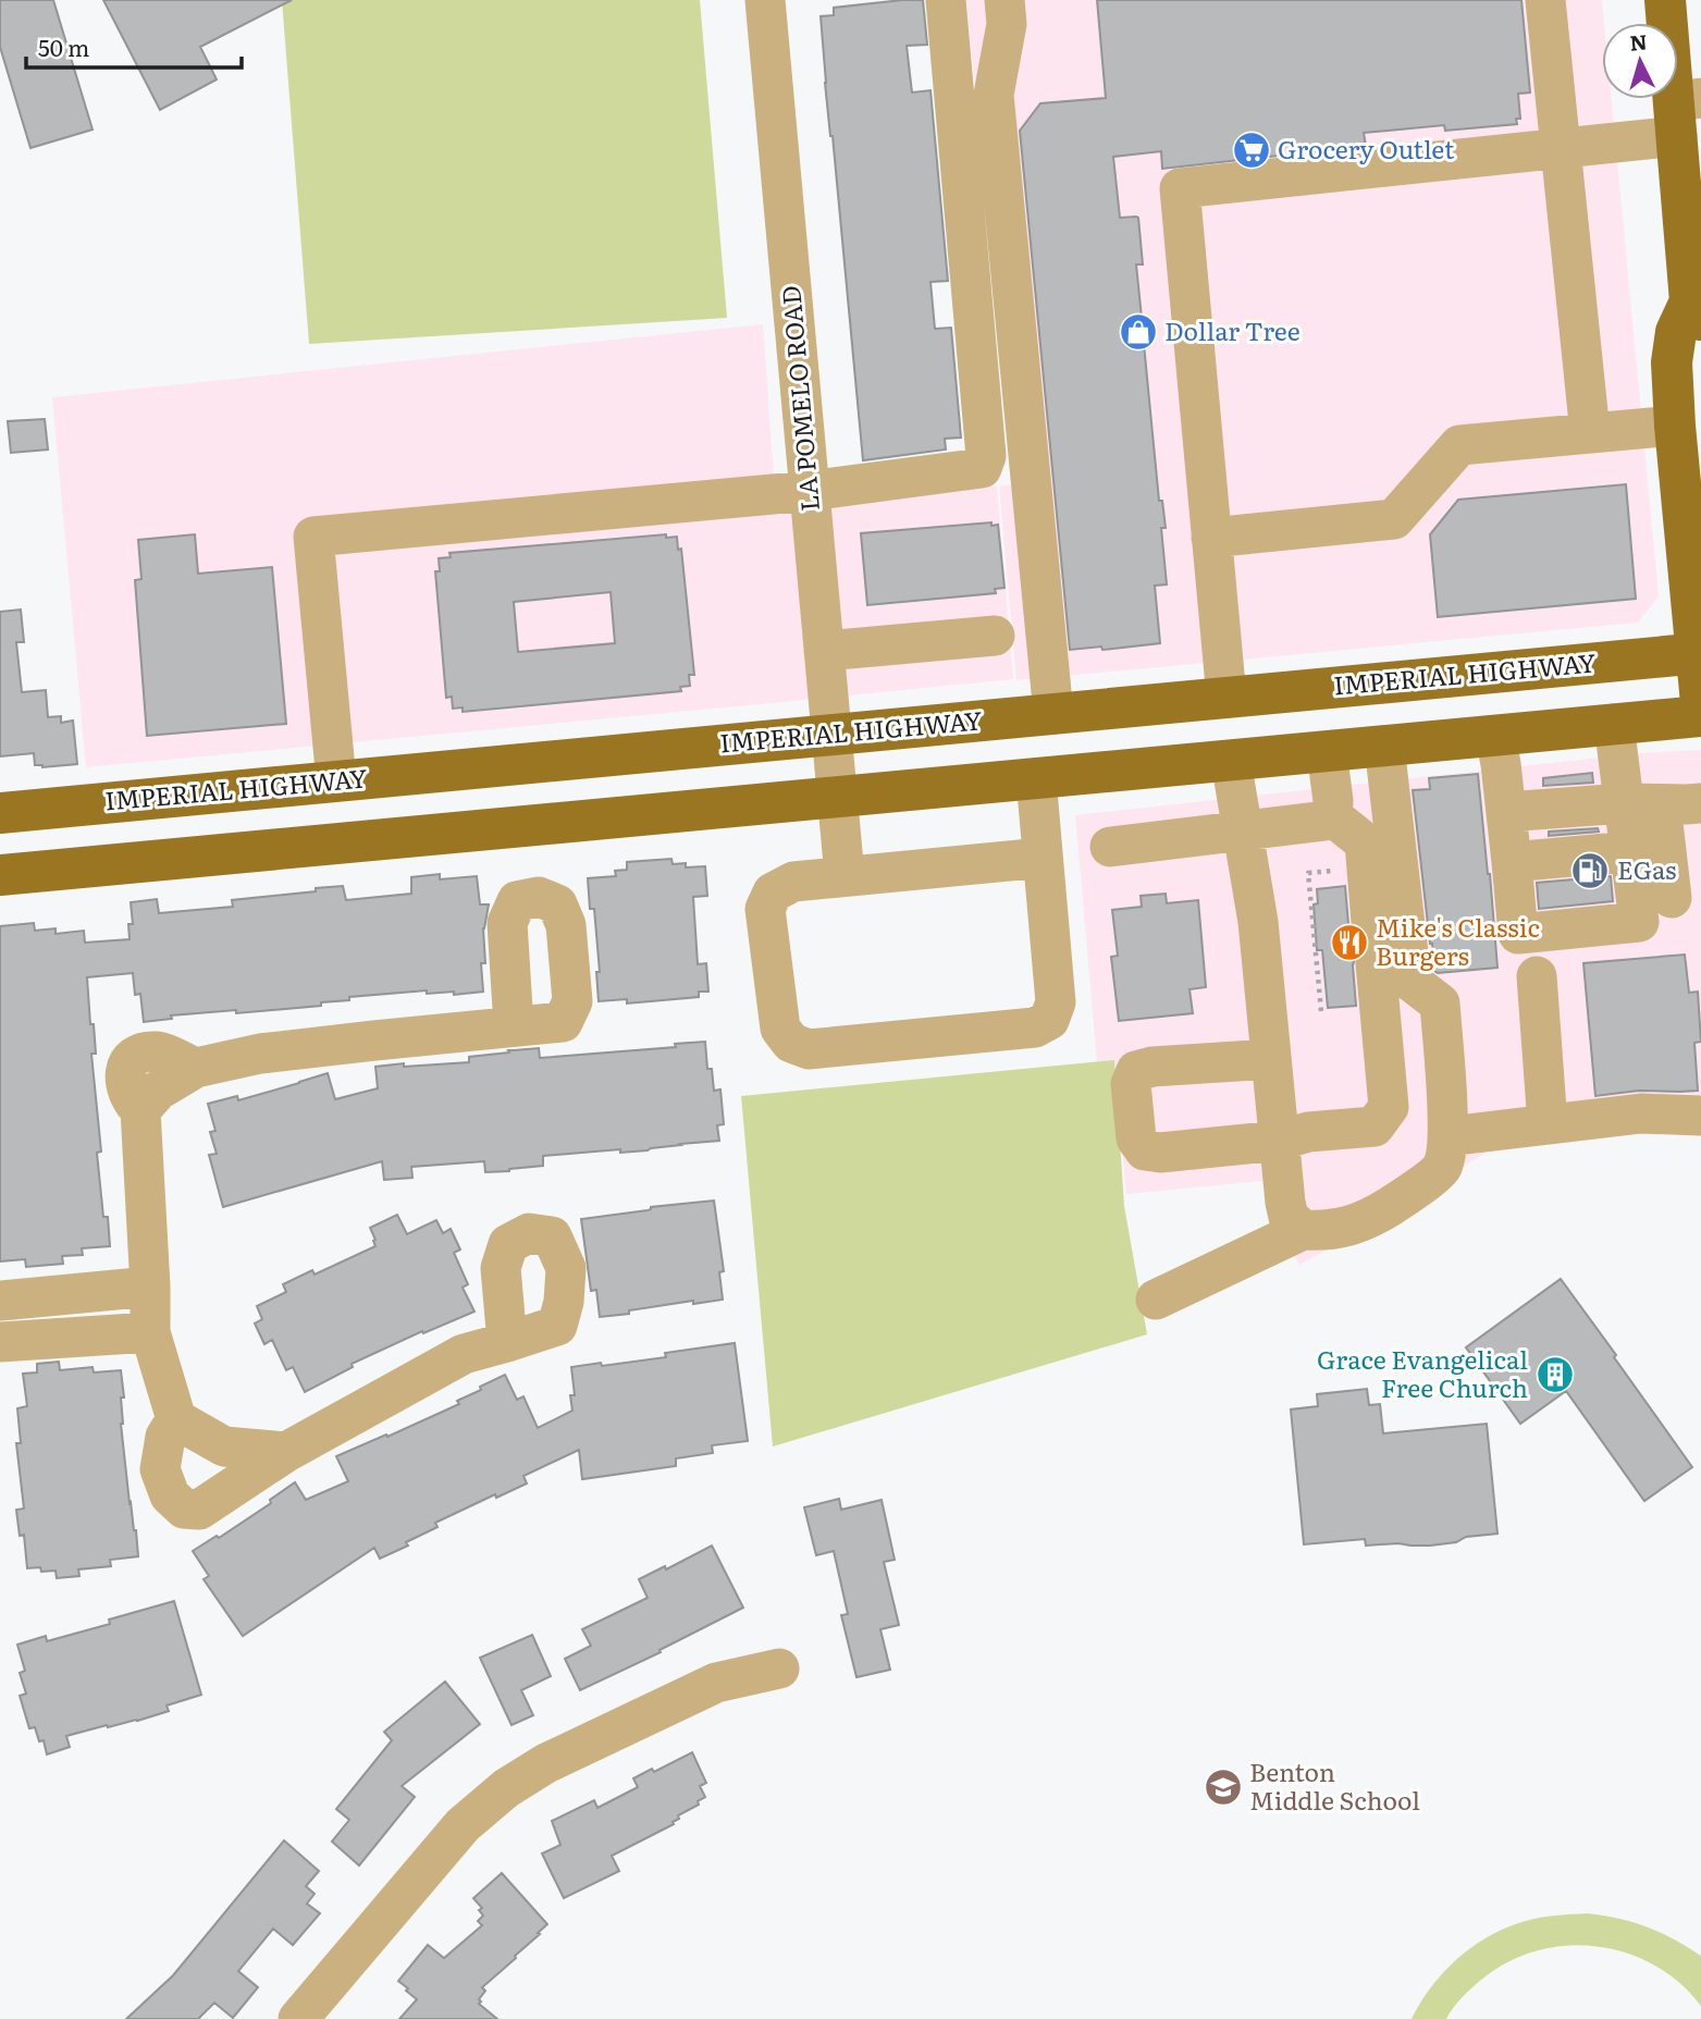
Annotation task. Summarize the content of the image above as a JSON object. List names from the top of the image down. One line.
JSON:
{"streets":{"main road":["IMPERIAL HIGHWAY"],"street":["LA POMELO ROAD"]},"crossings":[["LA POMELO ROAD","IMPERIAL HIGHWAY"]],"places":{"supermarket":["Grocery Outlet"],"shop":["Dollar Tree"],"fuel station":["EGas"],"restaurant":["Mike's Classic Burgers"],"building":["Grace Evangelical Free Church"],"school or university":["Benton Middle School"]},"scale_bar":"50 m","north":"top"}
